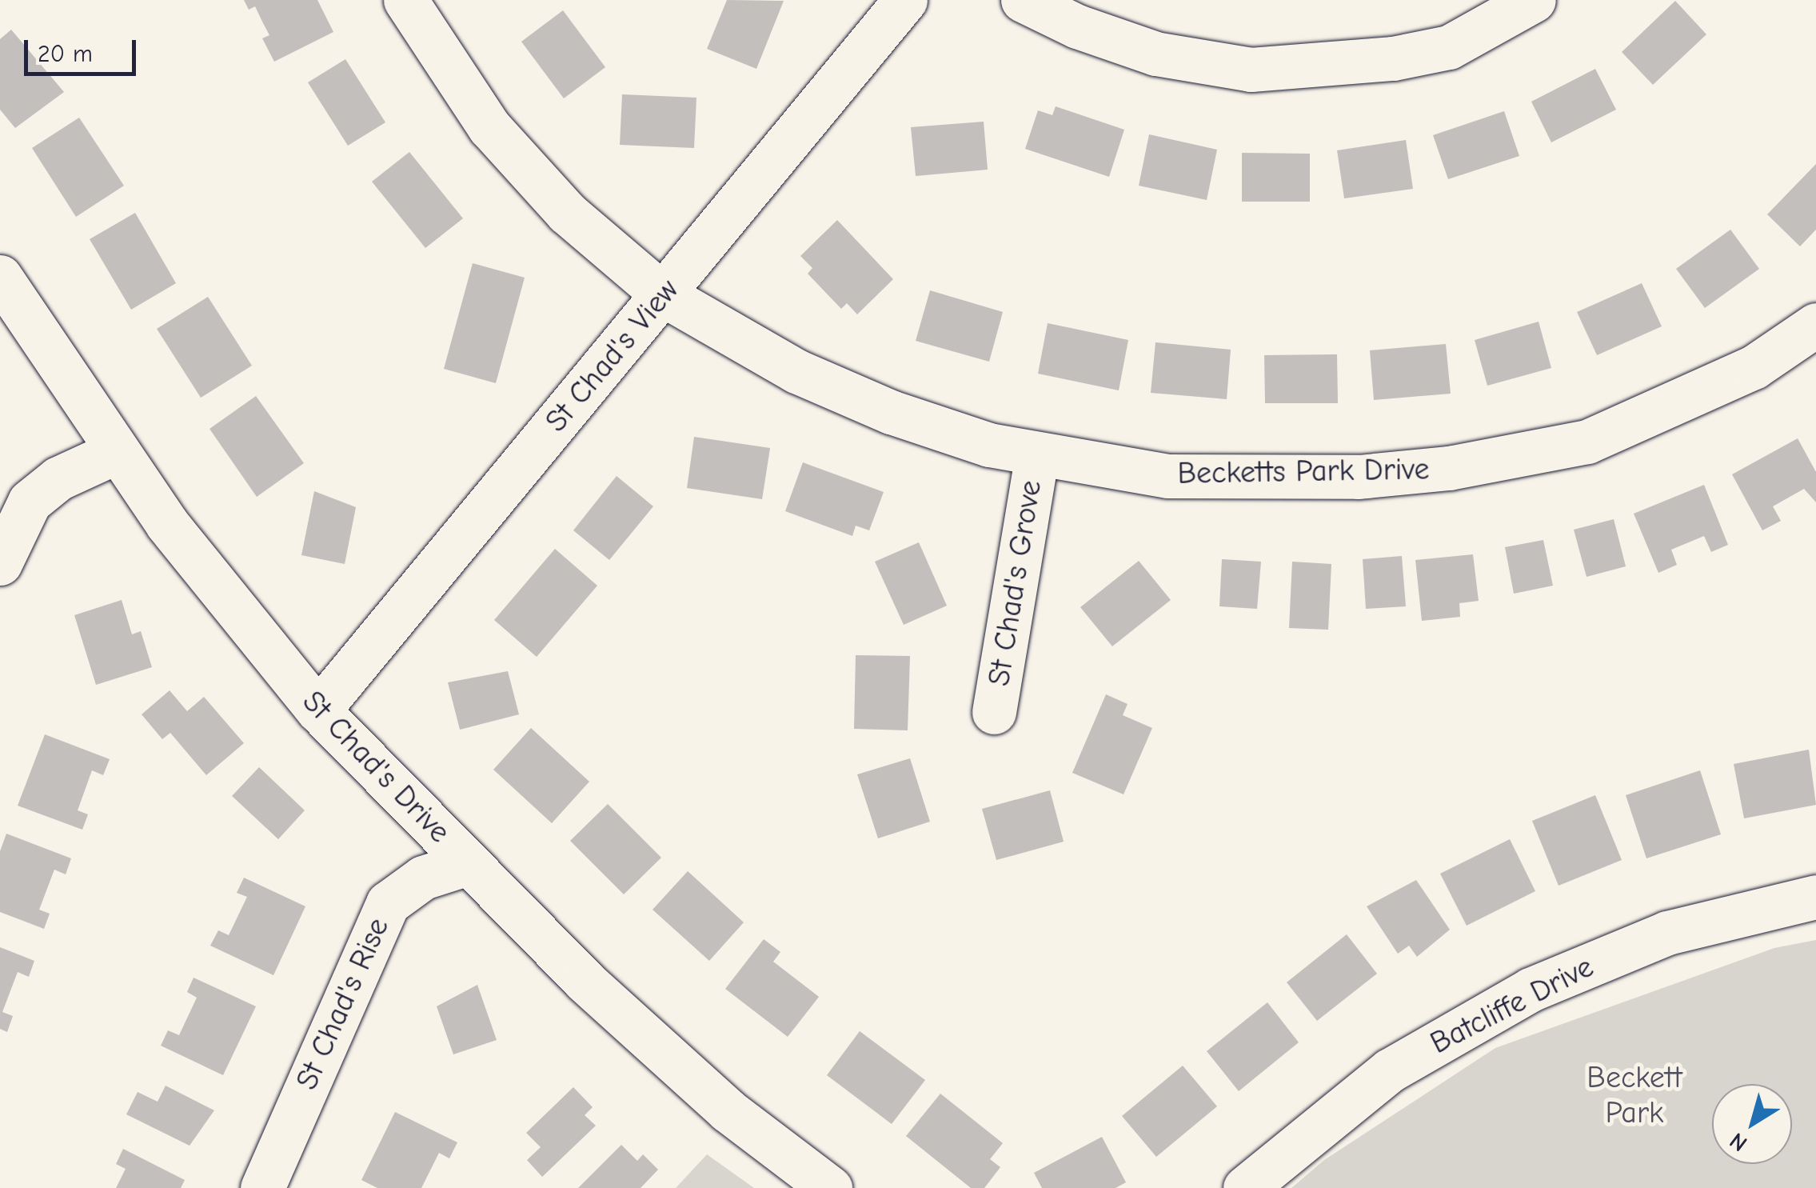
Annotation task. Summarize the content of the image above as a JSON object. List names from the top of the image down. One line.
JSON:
{"streets":{"street":["St Chad's View","Becketts Park Drive","St Chad's Grove","St Chad's Drive","St Chad's Rise","Batcliffe Drive"]},"crossings":[["St Chad's View","Becketts Park Drive"],["St Chad's View","St Chad's Drive"],["Becketts Park Drive","St Chad's Grove"],["St Chad's Drive","St Chad's Rise"]],"parks":["Beckett Park"],"scale_bar":"20 m","north":"bottom left"}
